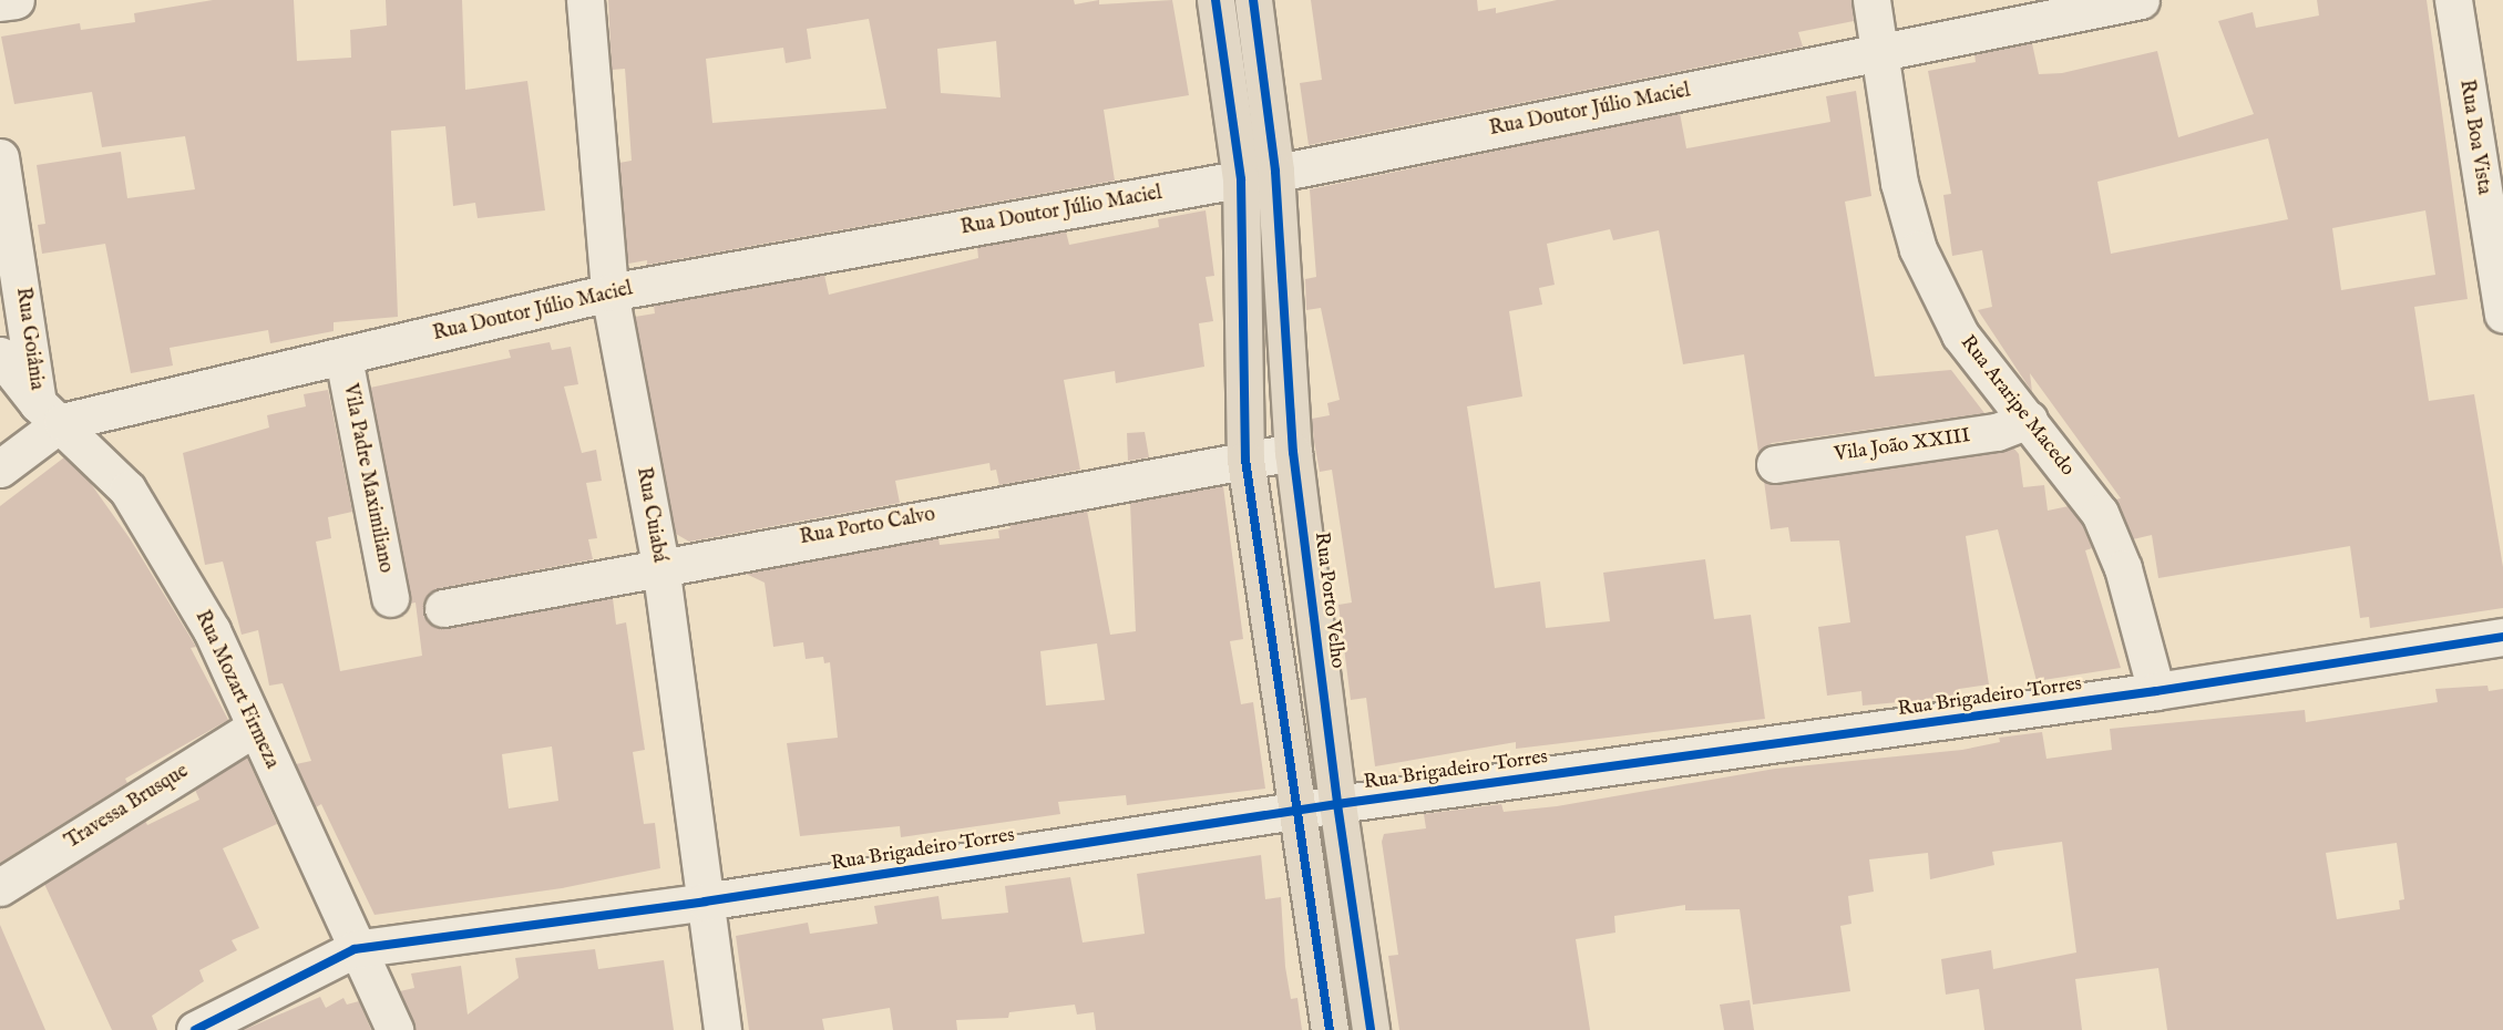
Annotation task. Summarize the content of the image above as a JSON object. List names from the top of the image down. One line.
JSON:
{"streets":{"main road":["Rua Porto Velho"],"street":["Rua Doutor Júlio Maciel","Rua Boa Vista","Rua Goiânia","Rua Araripe Macedo","Vila João XXIII","Vila Padre Maximiliano","Rua Cuiabá","Rua Porto Calvo","Rua Mozart Firmeza","Rua Brigadeiro Torres","Travessa Brusque"]},"crossings":[["Rua Doutor Júlio Maciel","Rua Goiânia"],["Rua Doutor Júlio Maciel","Rua Araripe Macedo"],["Rua Doutor Júlio Maciel","Vila Padre Maximiliano"],["Rua Doutor Júlio Maciel","Rua Cuiabá"],["Rua Doutor Júlio Maciel","Rua Porto Velho"],["Rua Doutor Júlio Maciel","Rua Mozart Firmeza"],["Rua Goiânia","Rua Mozart Firmeza"],["Rua Araripe Macedo","Vila João XXIII"],["Rua Araripe Macedo","Rua Brigadeiro Torres"],["Rua Cuiabá","Rua Porto Calvo"],["Rua Cuiabá","Rua Brigadeiro Torres"],["Rua Porto Calvo","Rua Porto Velho"],["Rua Porto Velho","Rua Brigadeiro Torres"],["Rua Mozart Firmeza","Rua Brigadeiro Torres"],["Rua Mozart Firmeza","Travessa Brusque"]]}
